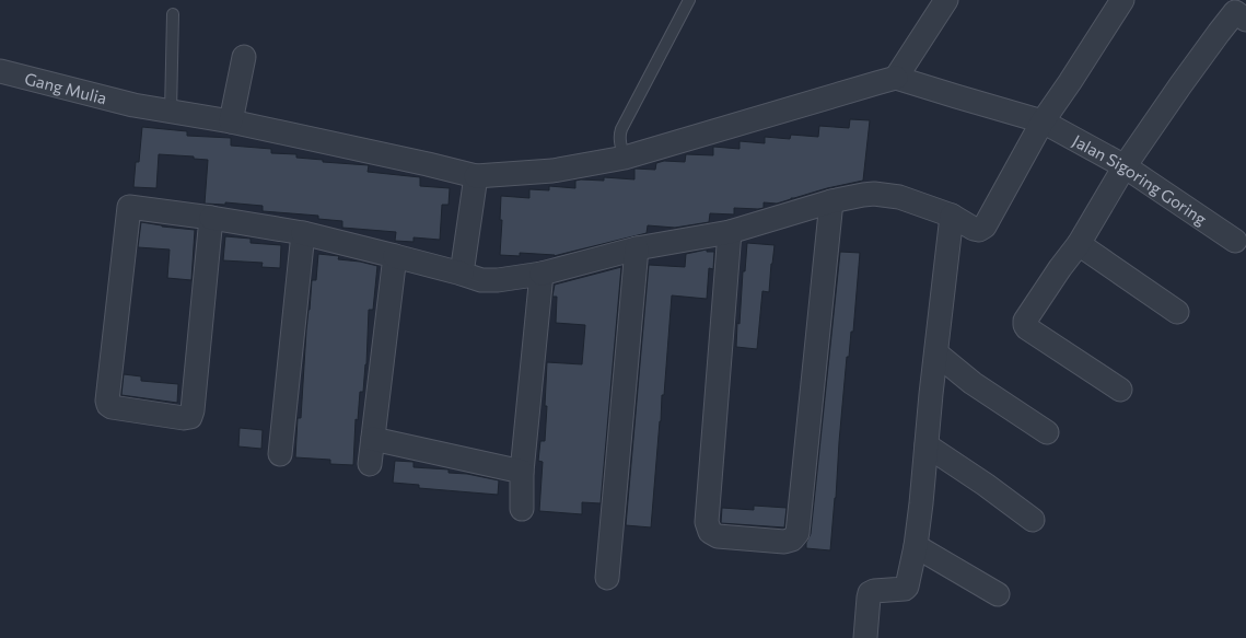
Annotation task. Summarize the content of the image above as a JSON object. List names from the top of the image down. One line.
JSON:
{"streets":{"street":["Gang Mulia","Jalan Sigoring Goring"]},"crossings":[["Gang Mulia","Jalan Sigoring Goring"]]}
